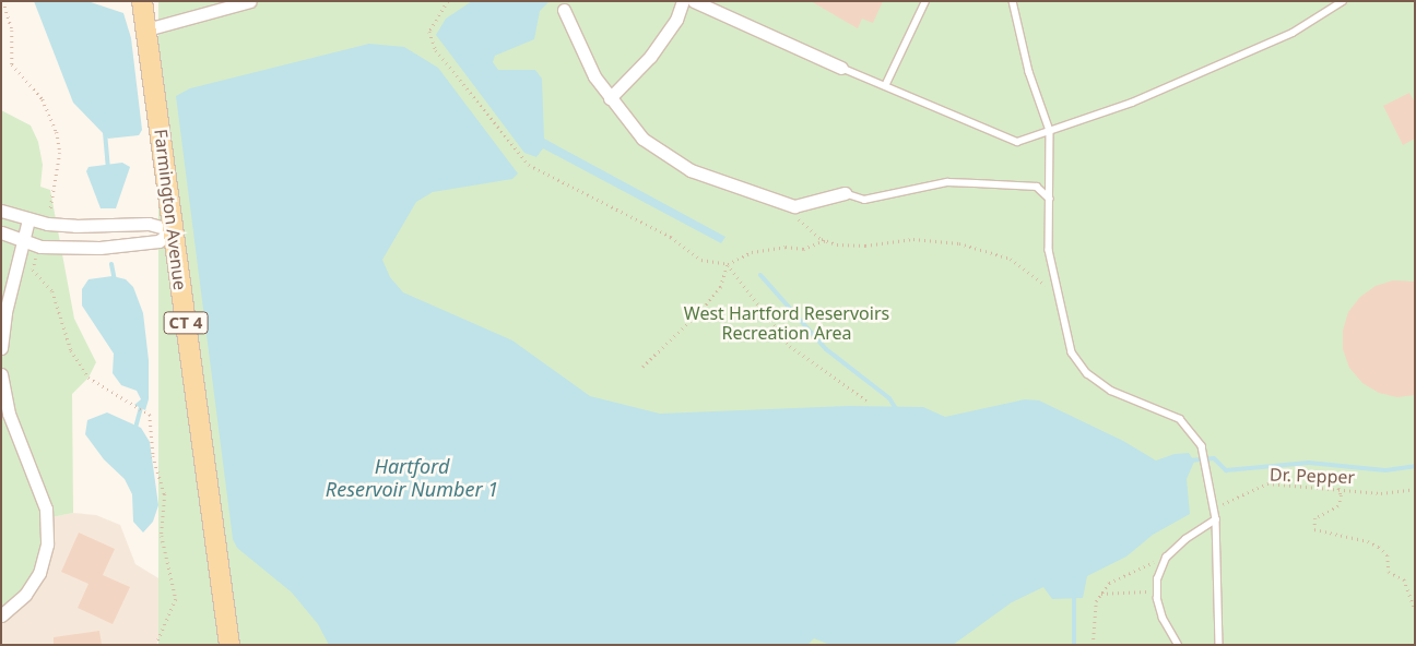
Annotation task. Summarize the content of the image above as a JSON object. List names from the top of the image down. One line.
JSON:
{"streets":{"main road":["Farmington Avenue","CT 4"],"path":["Dr. Pepper"]},"water":["Hartford Reservoir Number 1"],"parks":["West Hartford Reservoirs Recreation Area"]}
